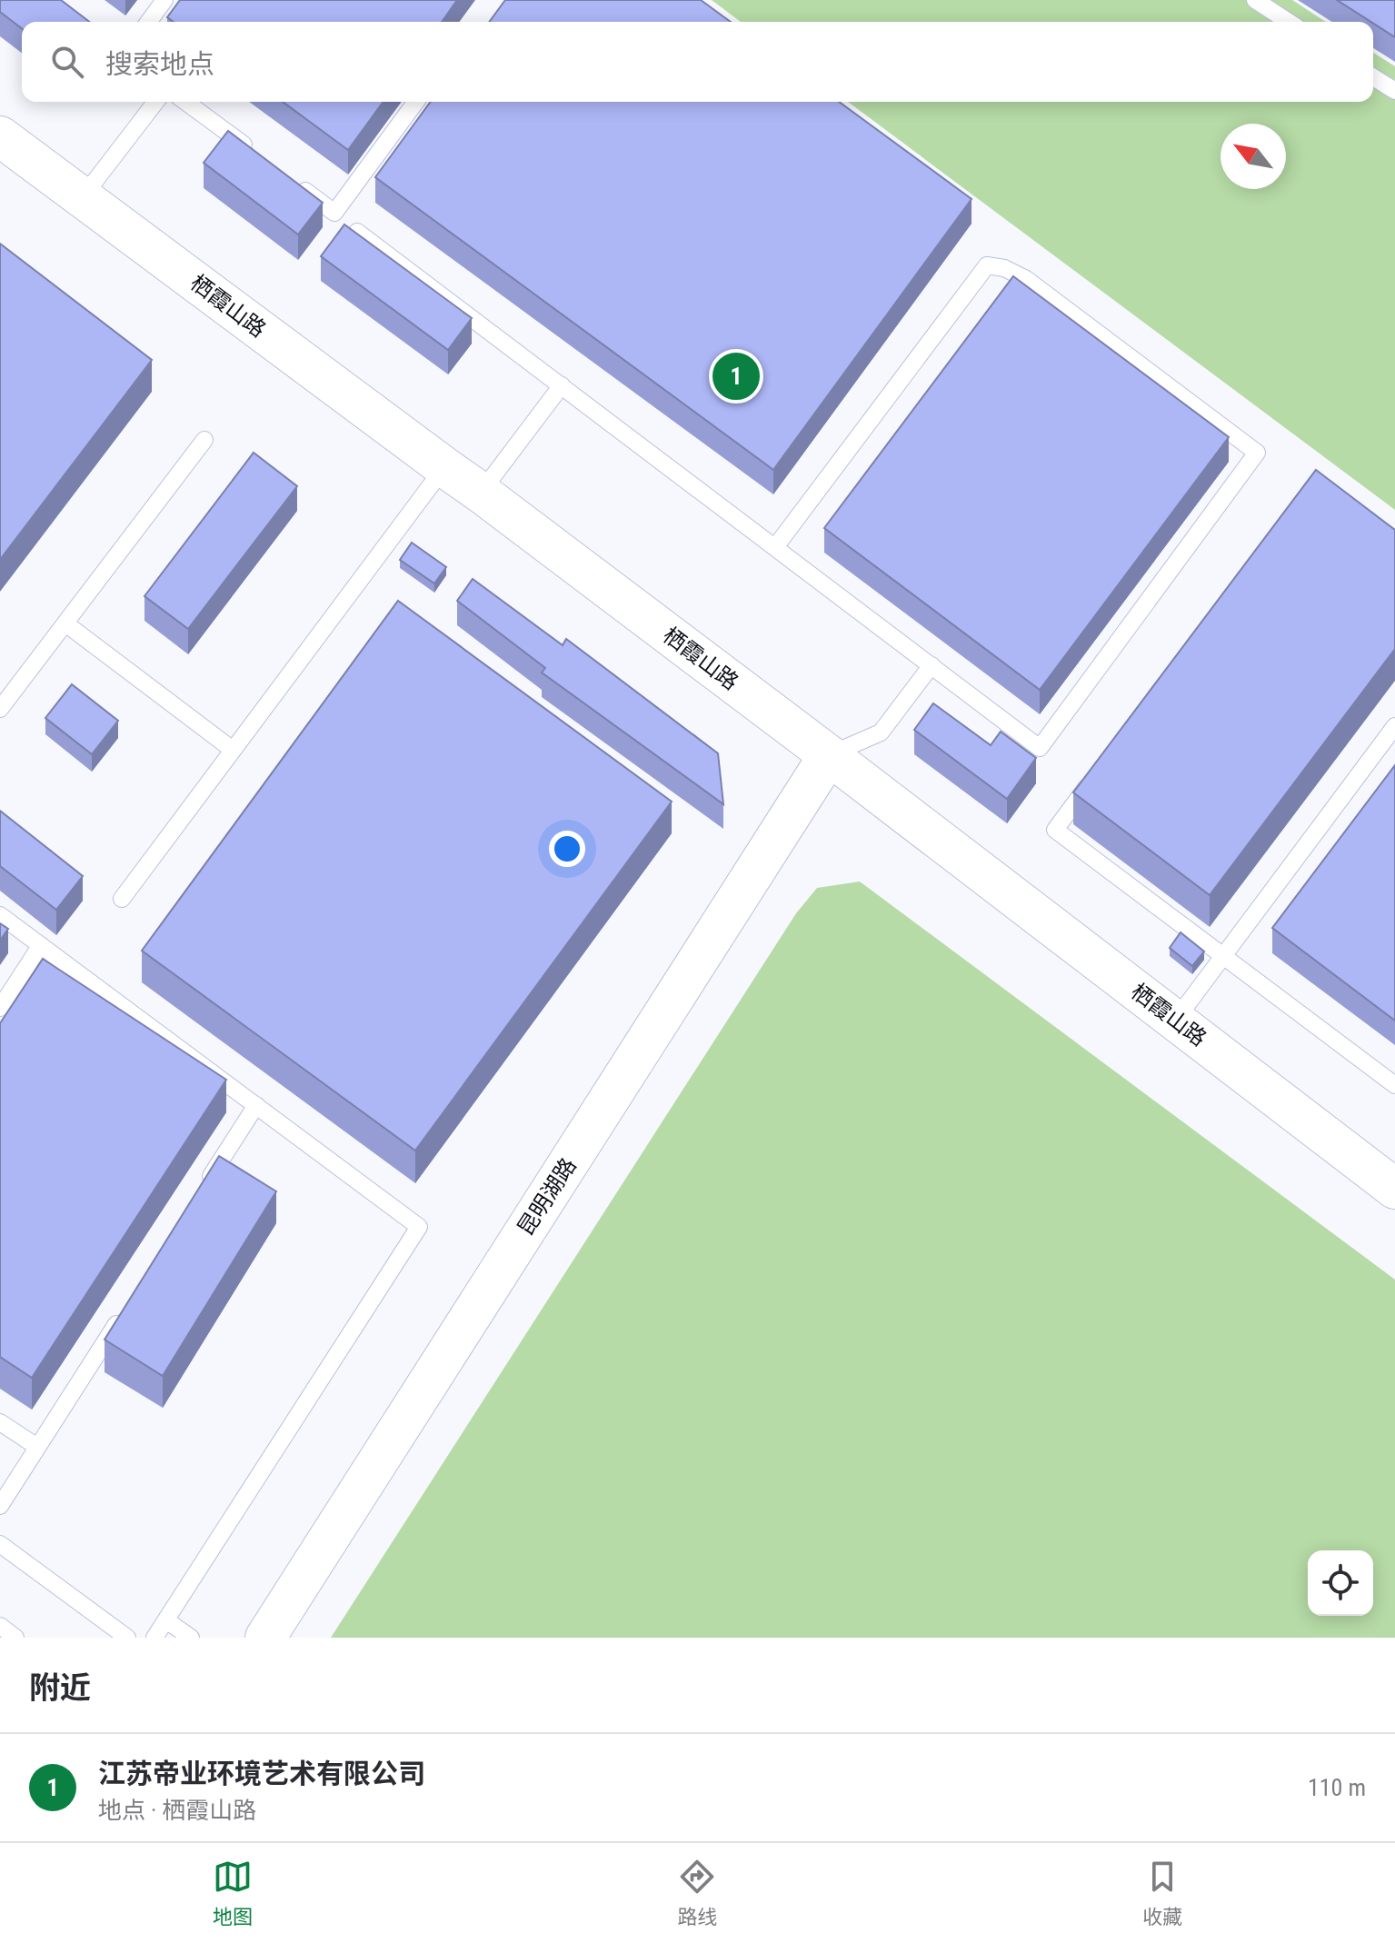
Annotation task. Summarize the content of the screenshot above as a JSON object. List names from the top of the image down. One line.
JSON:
{"streets":{"street":["栖霞山路","昆明湖路"]},"crossings":[["栖霞山路","昆明湖路"]],"north":"top left","page":{"search":"搜索地点","pins":"1","heading":"附近","list":[{"mark":"1","name":"江苏帝业环境艺术有限公司","note":"地点 · 栖霞山路","value":"110 m"}],"nav":["地图","路线","收藏"]}}
